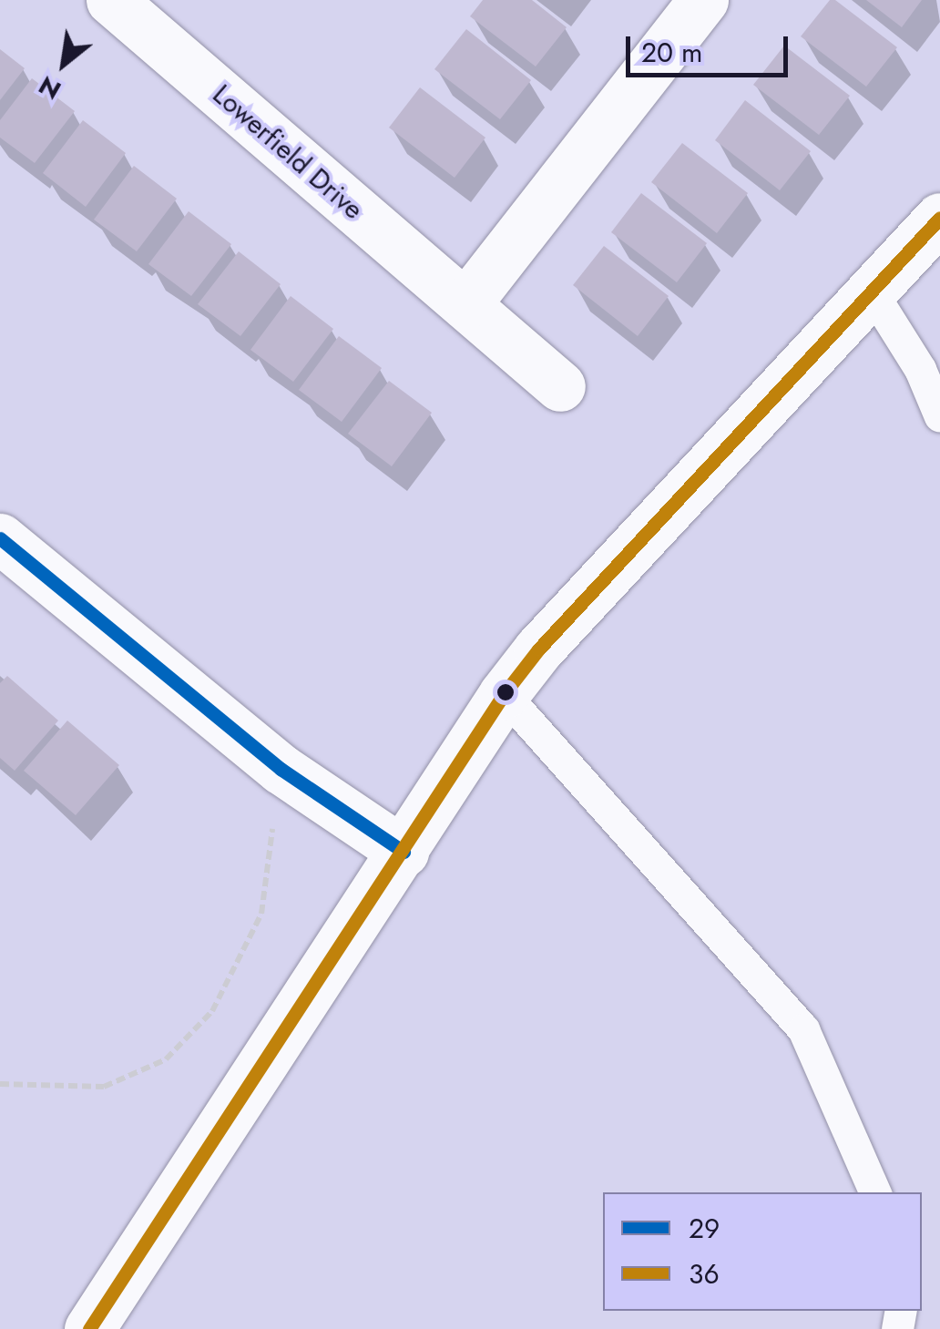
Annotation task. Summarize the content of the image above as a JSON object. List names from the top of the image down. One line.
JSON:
{"streets":{"street":["Lowerfield Drive"]},"lines":["transit line 36","transit line 29"],"legend":["29","36"],"scale_bar":"20 m","north":"bottom left"}
